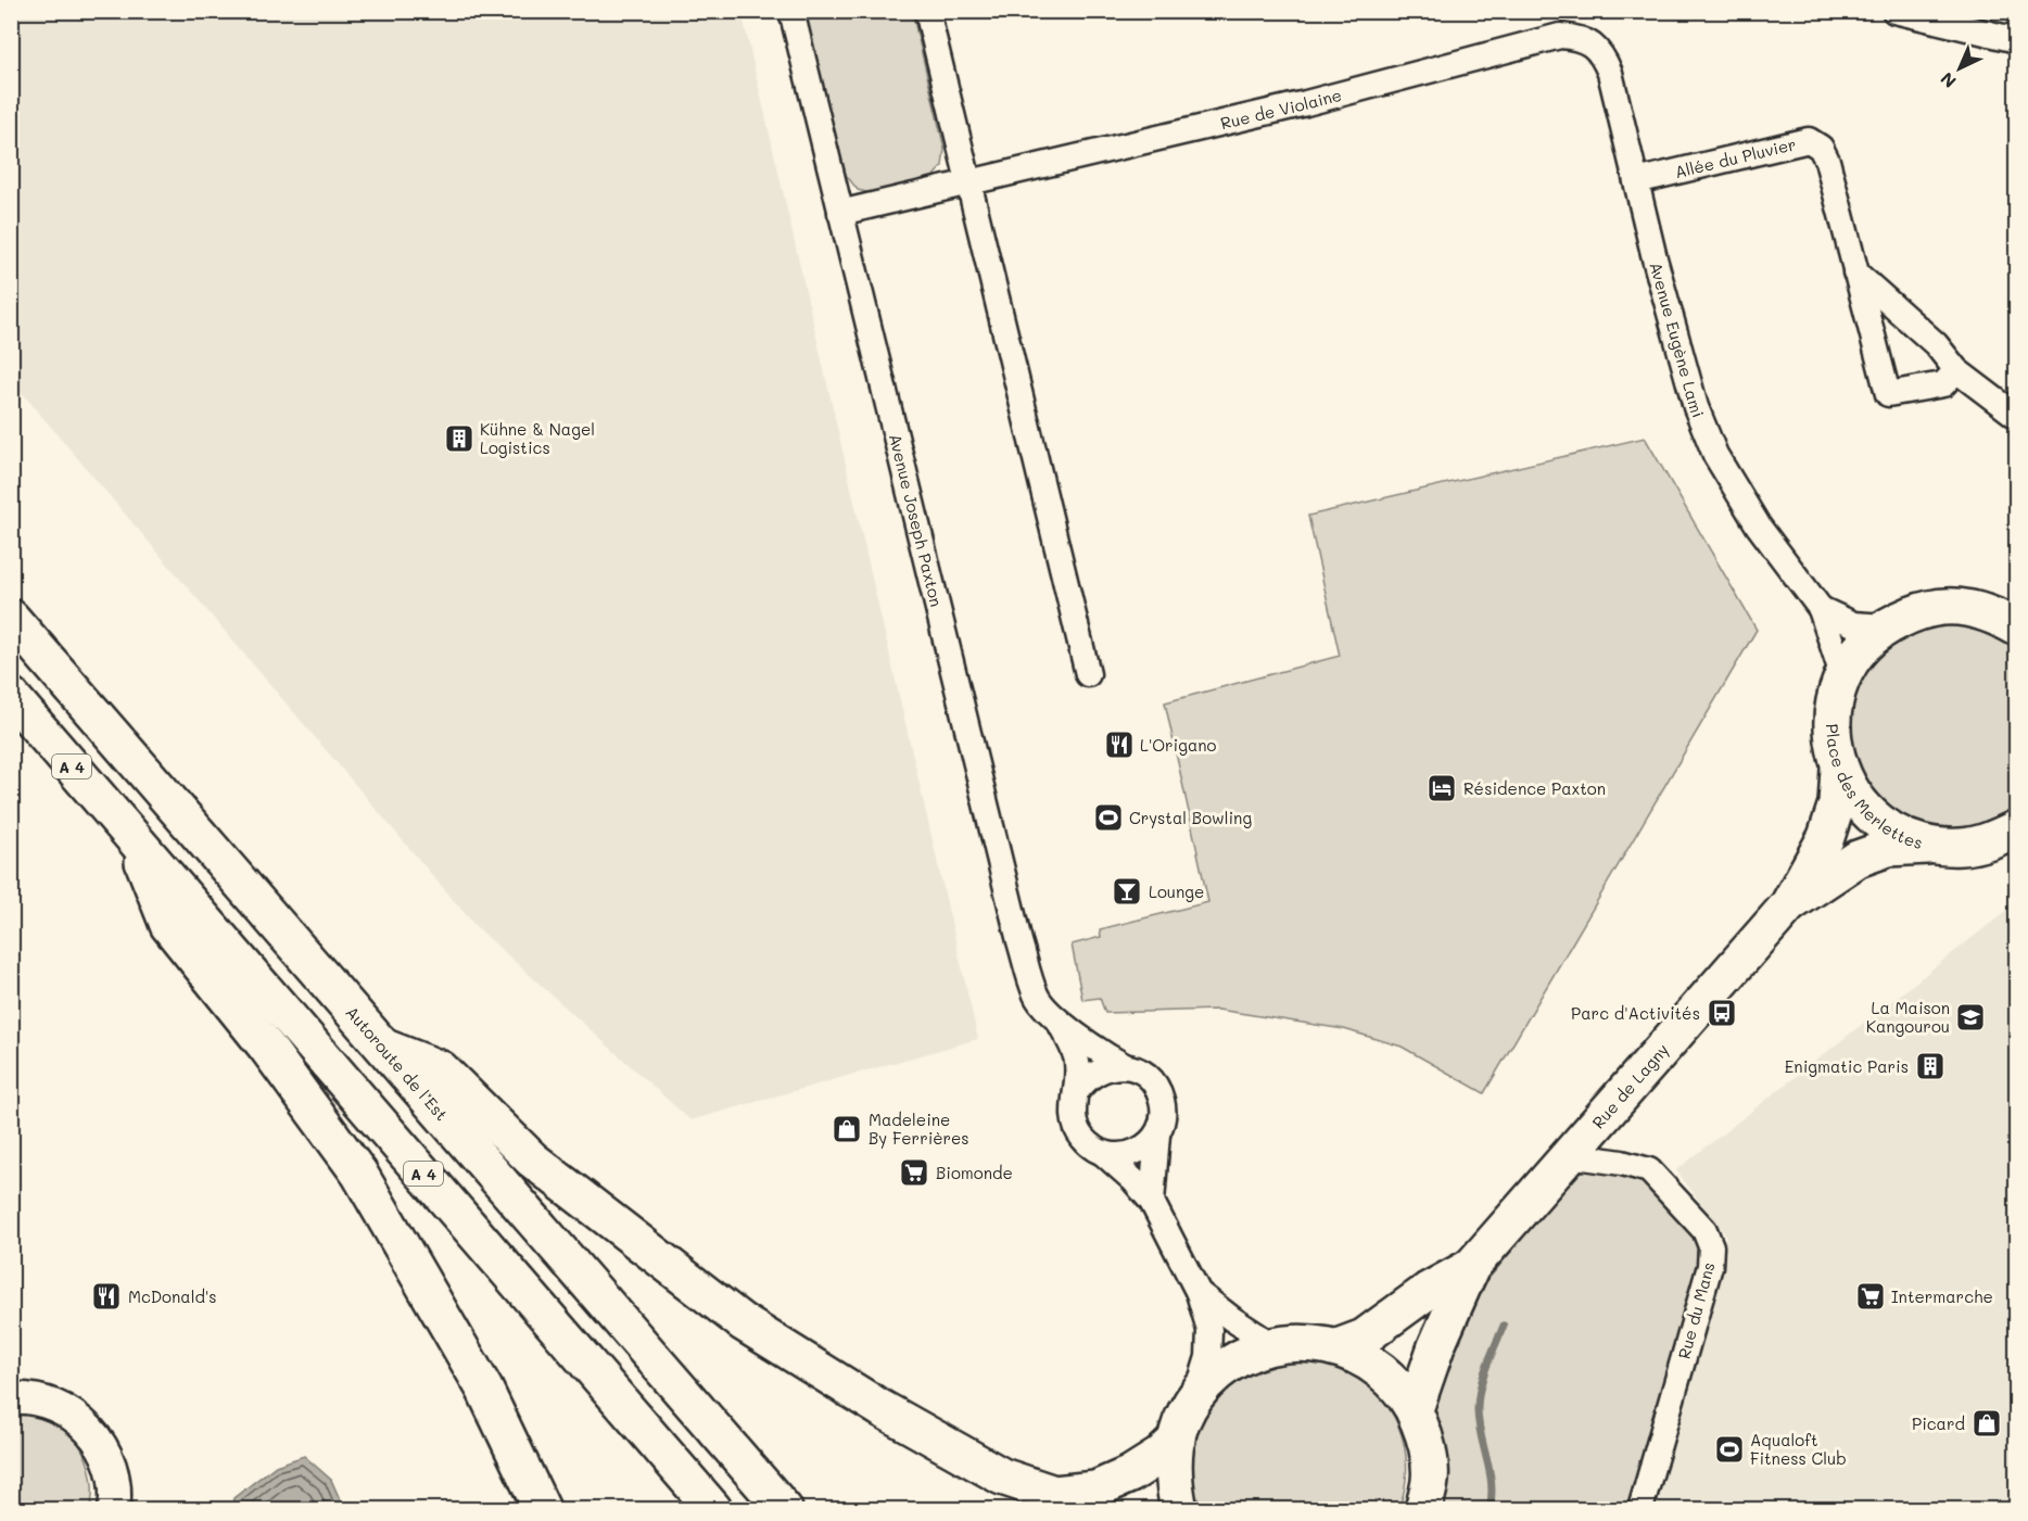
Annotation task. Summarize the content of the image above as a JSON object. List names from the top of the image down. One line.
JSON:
{"streets":{"main road":["A 4","Place des Merlettes","Autoroute de l’Est","Rue de Lagny"],"street":["Rue de Violaine","Allée du Pluvier","Avenue Eugène Lami","Avenue Joseph Paxton","Rue du Mans"]},"crossings":[["Rue de Violaine","Avenue Eugène Lami"],["Rue de Violaine","Avenue Joseph Paxton"],["Allée du Pluvier","Avenue Eugène Lami"],["Place des Merlettes","Rue de Lagny"],["Rue de Lagny","Rue du Mans"]],"places":{"building":["Kühne & Nagel Logistics","Enigmatic Paris"],"restaurant":["L'Origano","McDonald's"],"hotel":["Résidence Paxton"],"sports":["Crystal Bowling","Aqualoft Fitness Club"],"bar":["Lounge"],"bus stop":["Parc d'Activités"],"school or university":["La Maison Kangourou"],"shop":["Madeleine By Ferrières","Picard"],"supermarket":["Biomonde","Intermarche"]},"north":"bottom left"}
